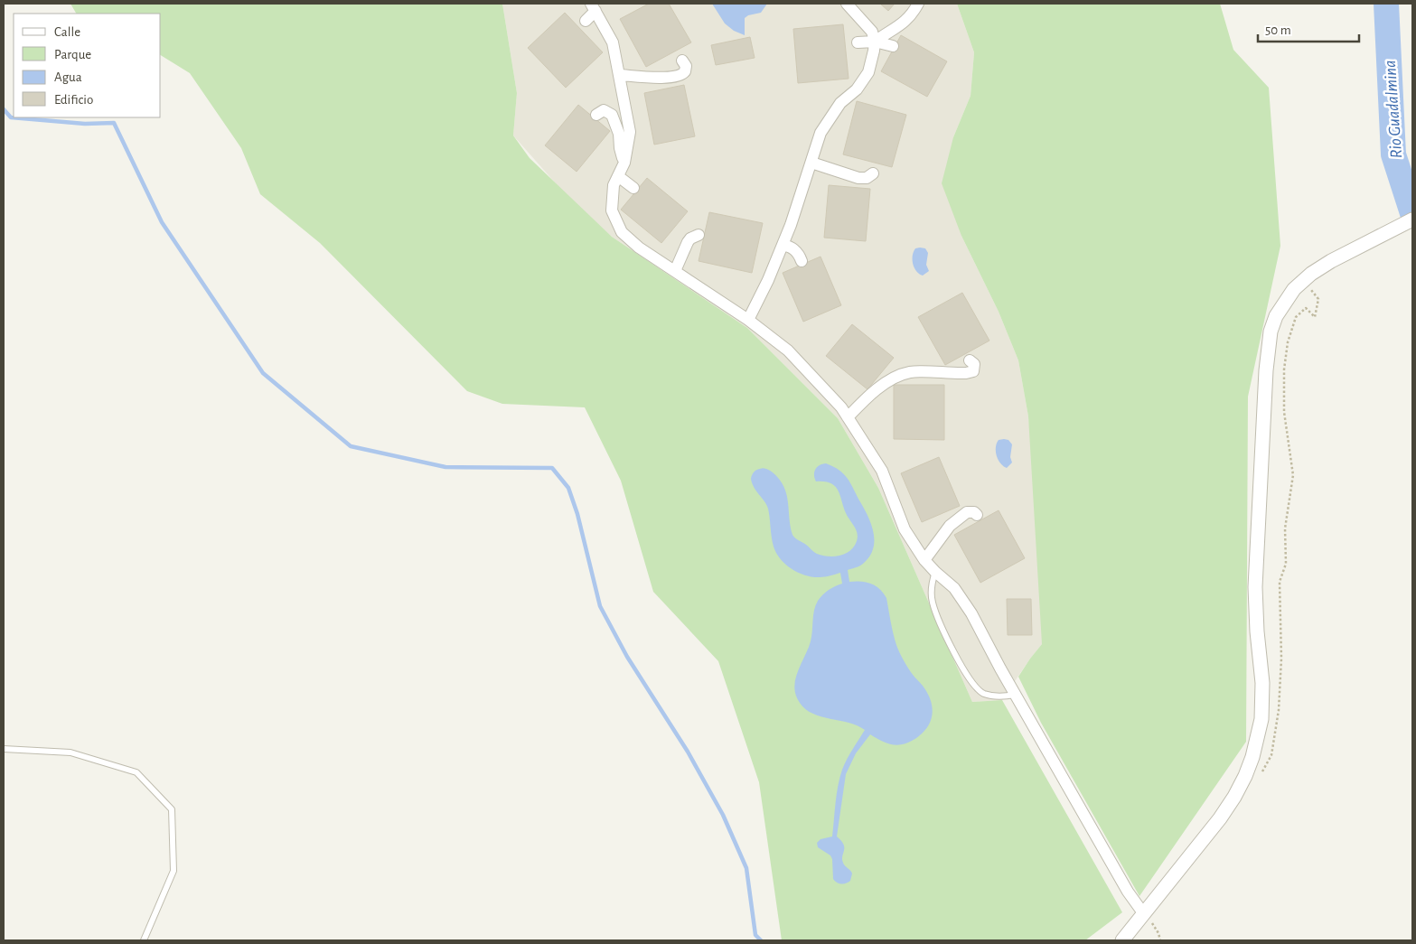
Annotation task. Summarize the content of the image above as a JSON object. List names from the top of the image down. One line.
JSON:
{"water":["Rio Guadalmina"],"legend":["Calle","Parque","Agua","Edificio"],"scale_bar":"50 m"}
